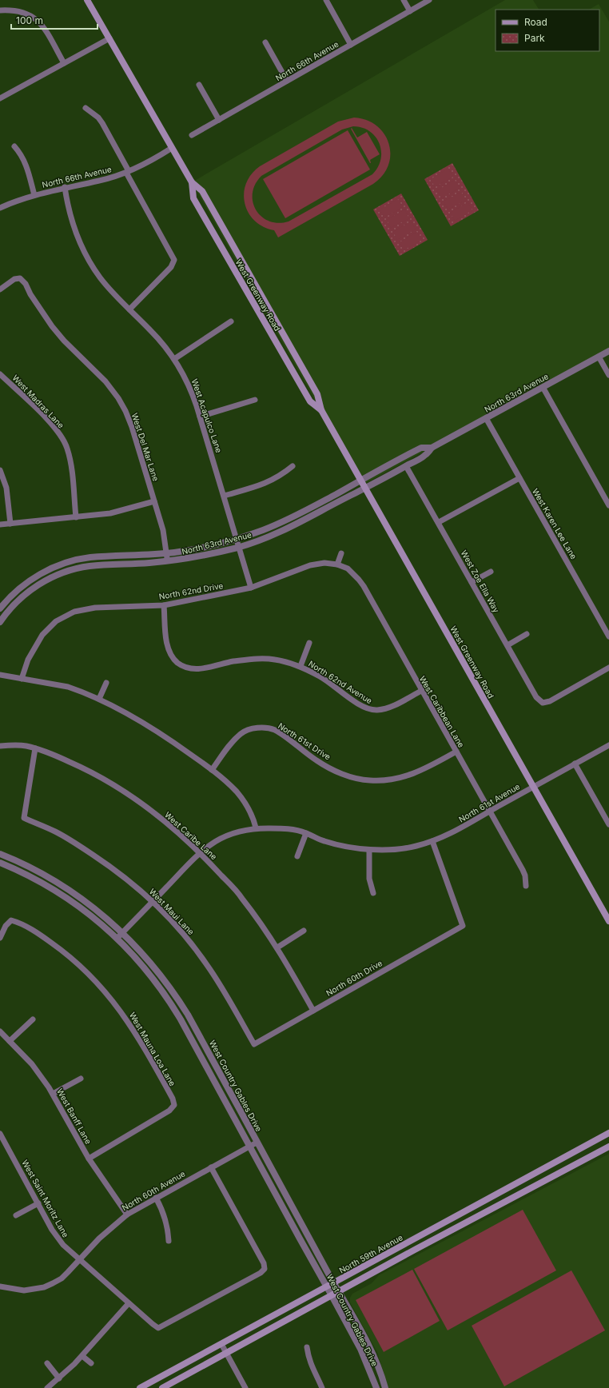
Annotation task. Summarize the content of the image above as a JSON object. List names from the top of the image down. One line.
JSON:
{"streets":{"main road":["West Greenway Road","North 59th Avenue"],"street":["North 66th Avenue","North 63rd Avenue","West Madras Lane","West Acapulco Lane","West Del Mar Lane","West Karen Lee Lane","West Zoe Ella Way","North 62nd Drive","North 62nd Avenue","West Caribbean Lane","North 61st Drive","North 61st Avenue","West Caribe Lane","West Maui Lane","North 60th Drive","West Mauna Loa Lane","West Country Gables Drive","West Banff Lane","North 60th Avenue","West Saint Moritz Lane"]},"crossings":[["North 66th Avenue","West Greenway Road"],["North 66th Avenue","West Acapulco Lane"],["West Greenway Road","North 63rd Avenue"],["West Greenway Road","North 61st Avenue"],["North 63rd Avenue","West Acapulco Lane"],["North 63rd Avenue","West Del Mar Lane"],["North 63rd Avenue","West Karen Lee Lane"],["North 63rd Avenue","West Zoe Ella Way"],["West Acapulco Lane","North 62nd Drive"],["North 62nd Drive","North 62nd Avenue"],["North 62nd Drive","West Caribbean Lane"],["North 62nd Avenue","West Caribbean Lane"],["West Caribbean Lane","North 61st Drive"],["West Caribbean Lane","North 61st Avenue"],["North 61st Avenue","West Caribe Lane"],["North 61st Avenue","West Maui Lane"],["North 61st Avenue","North 60th Drive"],["North 61st Avenue","West Country Gables Drive"],["West Caribe Lane","West Maui Lane"],["West Caribe Lane","North 60th Drive"],["West Maui Lane","North 60th Drive"],["West Mauna Loa Lane","West Banff Lane"],["West Country Gables Drive","North 60th Avenue"],["West Country Gables Drive","North 59th Avenue"],["West Banff Lane","North 60th Avenue"],["North 60th Avenue","West Saint Moritz Lane"]],"legend":["Road","Park"],"scale_bar":"100 m"}
